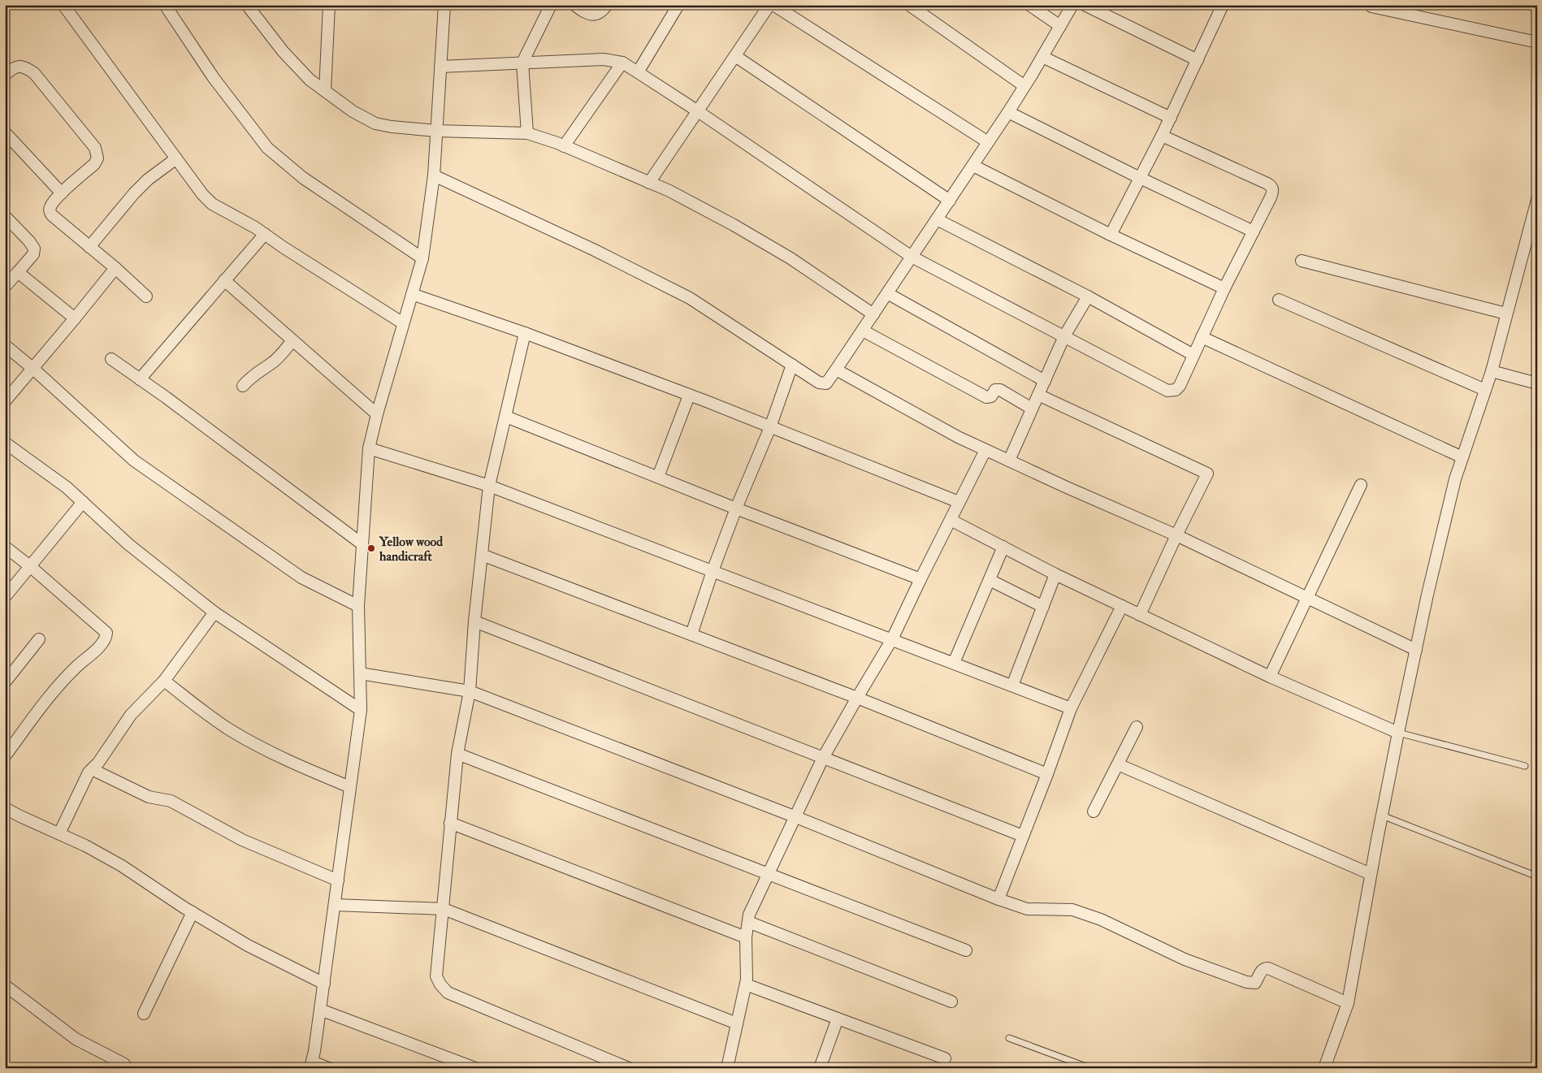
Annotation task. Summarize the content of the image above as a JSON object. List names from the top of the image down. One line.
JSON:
{"places":["Yellow wood handicraft"]}
